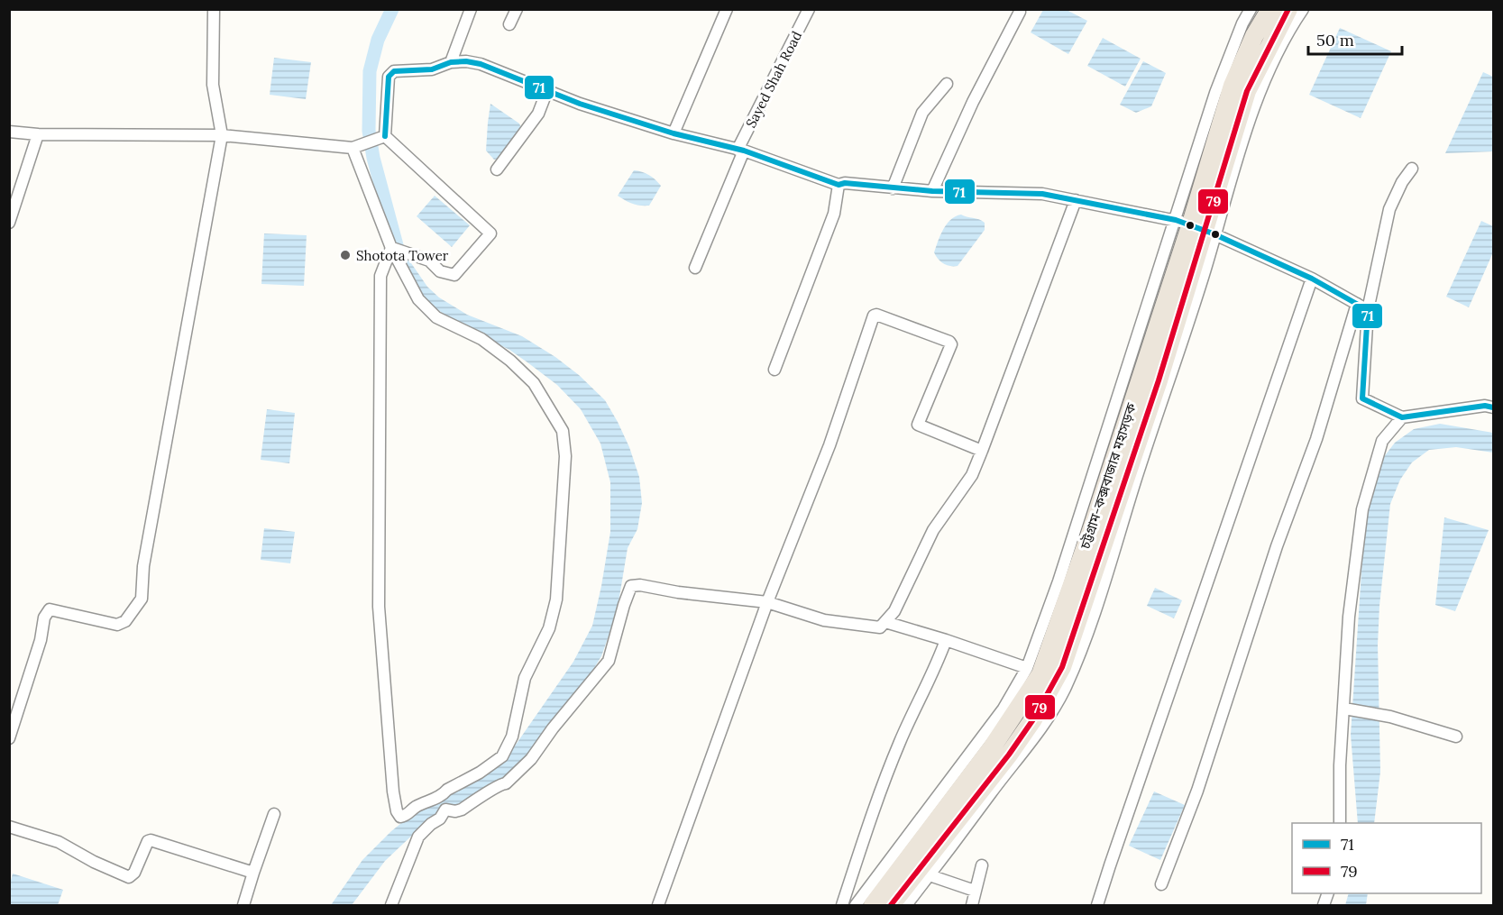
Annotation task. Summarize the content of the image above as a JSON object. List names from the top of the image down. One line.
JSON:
{"streets":{"highway":["চট্টগ্রাম-কক্সবাজার মহাসড়ক"],"street":["Sayed Shah Road"]},"places":["Shotota Tower"],"lines":["transit line 79","transit line 71"],"legend":["71","79"],"scale_bar":"50 m"}
